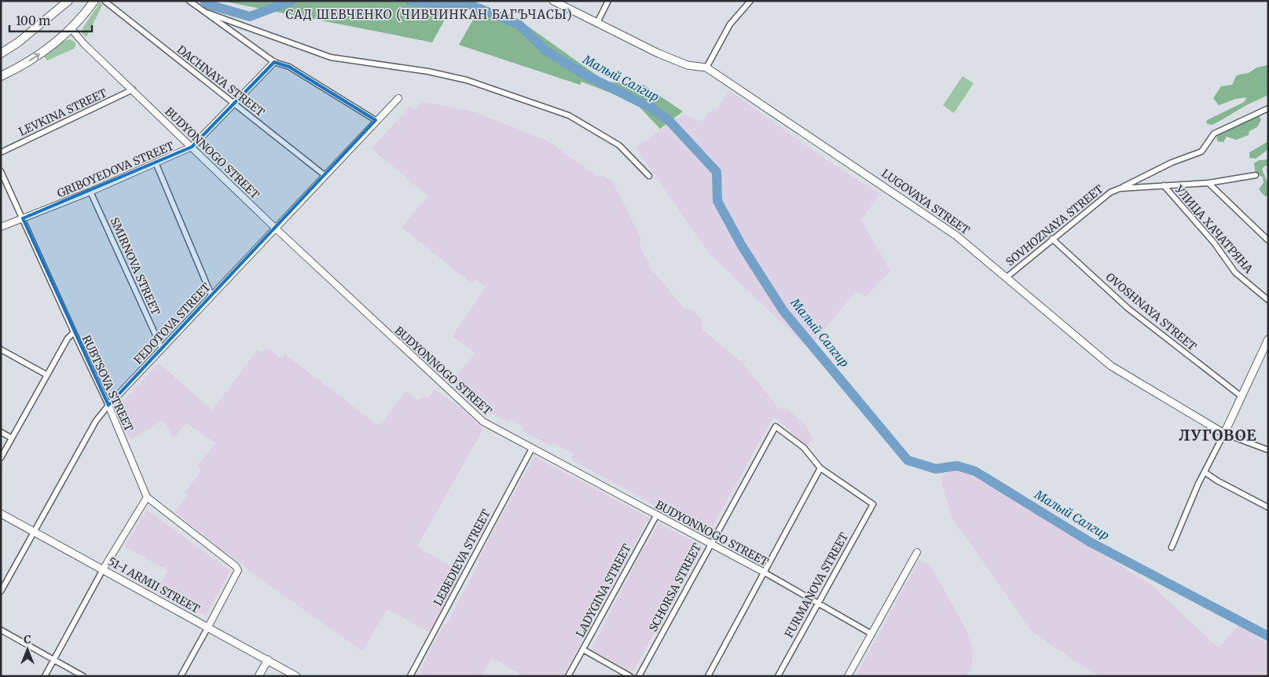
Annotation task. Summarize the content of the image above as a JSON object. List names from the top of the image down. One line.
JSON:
{"streets":{"main road":["LUGOVAYA STREET","51-I ARMII STREET"],"street":["DACHNAYA STREET","LEVKINA STREET","BUDYONNOGO STREET","GRIBOYEDOVA STREET","SOVHOZNAYA STREET","УЛИЦА ХАЧАТРЯНА","SMIRNOVA STREET","OVOSHNAYA STREET","FEDOTOVA STREET","RUBTSOVA STREET","LEBEDIEVA STREET","FURMANOVA STREET","SCHORSA STREET","LADYGINA STREET"]},"crossings":[["DACHNAYA STREET","GRIBOYEDOVA STREET"],["DACHNAYA STREET","FEDOTOVA STREET"],["LEVKINA STREET","BUDYONNOGO STREET"],["BUDYONNOGO STREET","GRIBOYEDOVA STREET"],["BUDYONNOGO STREET","FEDOTOVA STREET"],["BUDYONNOGO STREET","LEBEDIEVA STREET"],["BUDYONNOGO STREET","FURMANOVA STREET"],["BUDYONNOGO STREET","SCHORSA STREET"],["BUDYONNOGO STREET","LADYGINA STREET"],["GRIBOYEDOVA STREET","SMIRNOVA STREET"],["GRIBOYEDOVA STREET","RUBTSOVA STREET"],["LUGOVAYA STREET","SOVHOZNAYA STREET"],["SOVHOZNAYA STREET","УЛИЦА ХАЧАТРЯНА"],["SOVHOZNAYA STREET","OVOSHNAYA STREET"],["SMIRNOVA STREET","FEDOTOVA STREET"],["FEDOTOVA STREET","RUBTSOVA STREET"],["FEDOTOVA STREET","51-I ARMII STREET"],["RUBTSOVA STREET","51-I ARMII STREET"],["FURMANOVA STREET","SCHORSA STREET"]],"districts":["САД ШЕВЧЕНКО (ЧИВЧИНКАН БАГЪЧАСЫ)","ЛУГОВОЕ"],"water":["Малый Салгир"],"scale_bar":"100 m","north":"top"}
